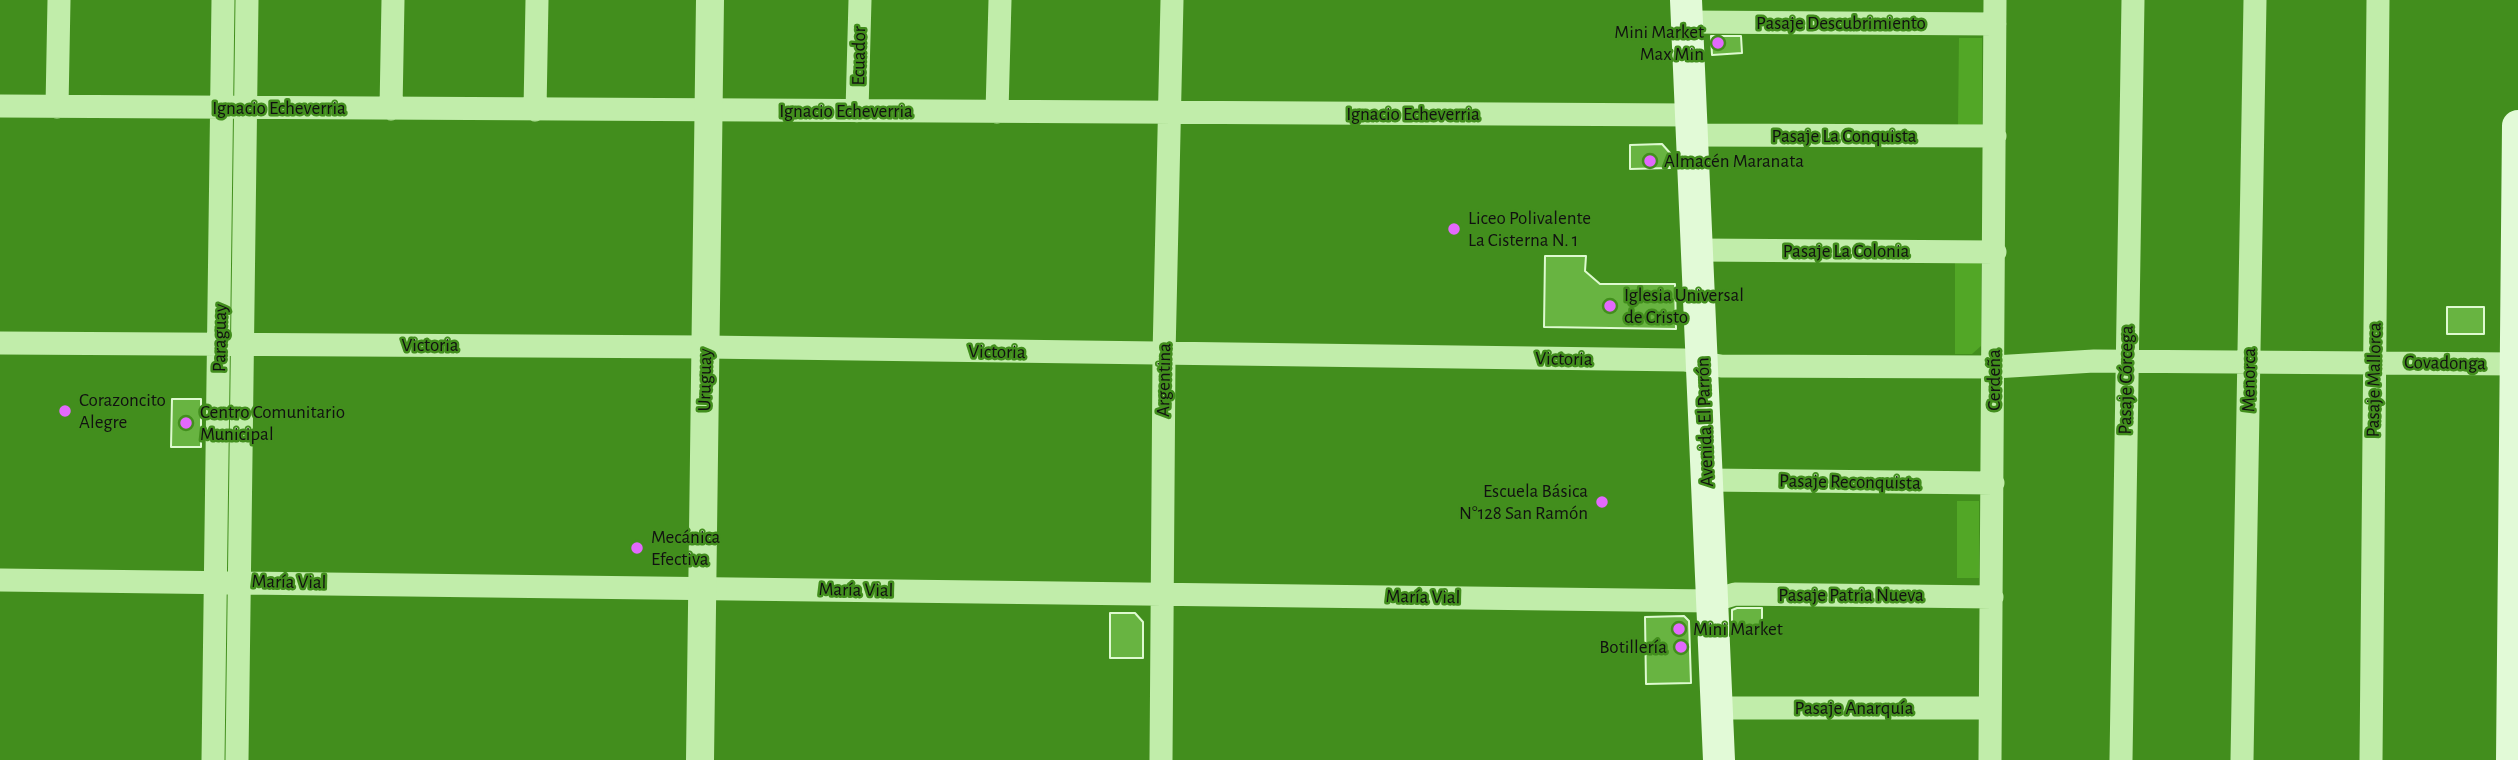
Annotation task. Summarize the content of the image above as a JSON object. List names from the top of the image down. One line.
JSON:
{"streets":{"main road":["Avenida El Parrón"],"street":["Pasaje Descubrimiento","Ecuador","Ignacio Echeverria","Pasaje La Conquista","Pasaje La Colonia","Paraguay","Victoria","Covadonga","Uruguay","Argentina","Cerdeña","Pasaje Córcega","Menorca","Pasaje Mallorca","Pasaje Reconquista","María Vial","Pasaje Patria Nueva","Pasaje Anarquía"]},"crossings":[["Pasaje Descubrimiento","Cerdeña"],["Pasaje Descubrimiento","Avenida El Parrón"],["Ecuador","Ignacio Echeverria"],["Ignacio Echeverria","Pasaje La Conquista"],["Ignacio Echeverria","Paraguay"],["Ignacio Echeverria","Uruguay"],["Ignacio Echeverria","Argentina"],["Ignacio Echeverria","Avenida El Parrón"],["Pasaje La Conquista","Cerdeña"],["Pasaje La Conquista","Avenida El Parrón"],["Pasaje La Colonia","Cerdeña"],["Pasaje La Colonia","Avenida El Parrón"],["Paraguay","Victoria"],["Paraguay","María Vial"],["Victoria","Covadonga"],["Victoria","Uruguay"],["Victoria","Argentina"],["Victoria","Cerdeña"],["Victoria","Avenida El Parrón"],["Covadonga","Cerdeña"],["Covadonga","Pasaje Córcega"],["Covadonga","Menorca"],["Covadonga","Pasaje Mallorca"],["Uruguay","María Vial"],["Argentina","María Vial"],["Cerdeña","Pasaje Reconquista"],["Cerdeña","Pasaje Patria Nueva"],["Cerdeña","Pasaje Anarquía"],["Avenida El Parrón","Pasaje Reconquista"],["Avenida El Parrón","María Vial"],["Avenida El Parrón","Pasaje Patria Nueva"],["Avenida El Parrón","Pasaje Anarquía"],["María Vial","Pasaje Patria Nueva"]],"places":["Mini Market Max Min","Almacén Maranata","Liceo Polivalente La Cisterna N. 1","Iglesia Universal de Cristo","Corazoncito Alegre","Centro Comunitario Municipal","Escuela Básica N°128 San Ramón","Mecánica Efectiva","Mini Market","Botillería"]}
